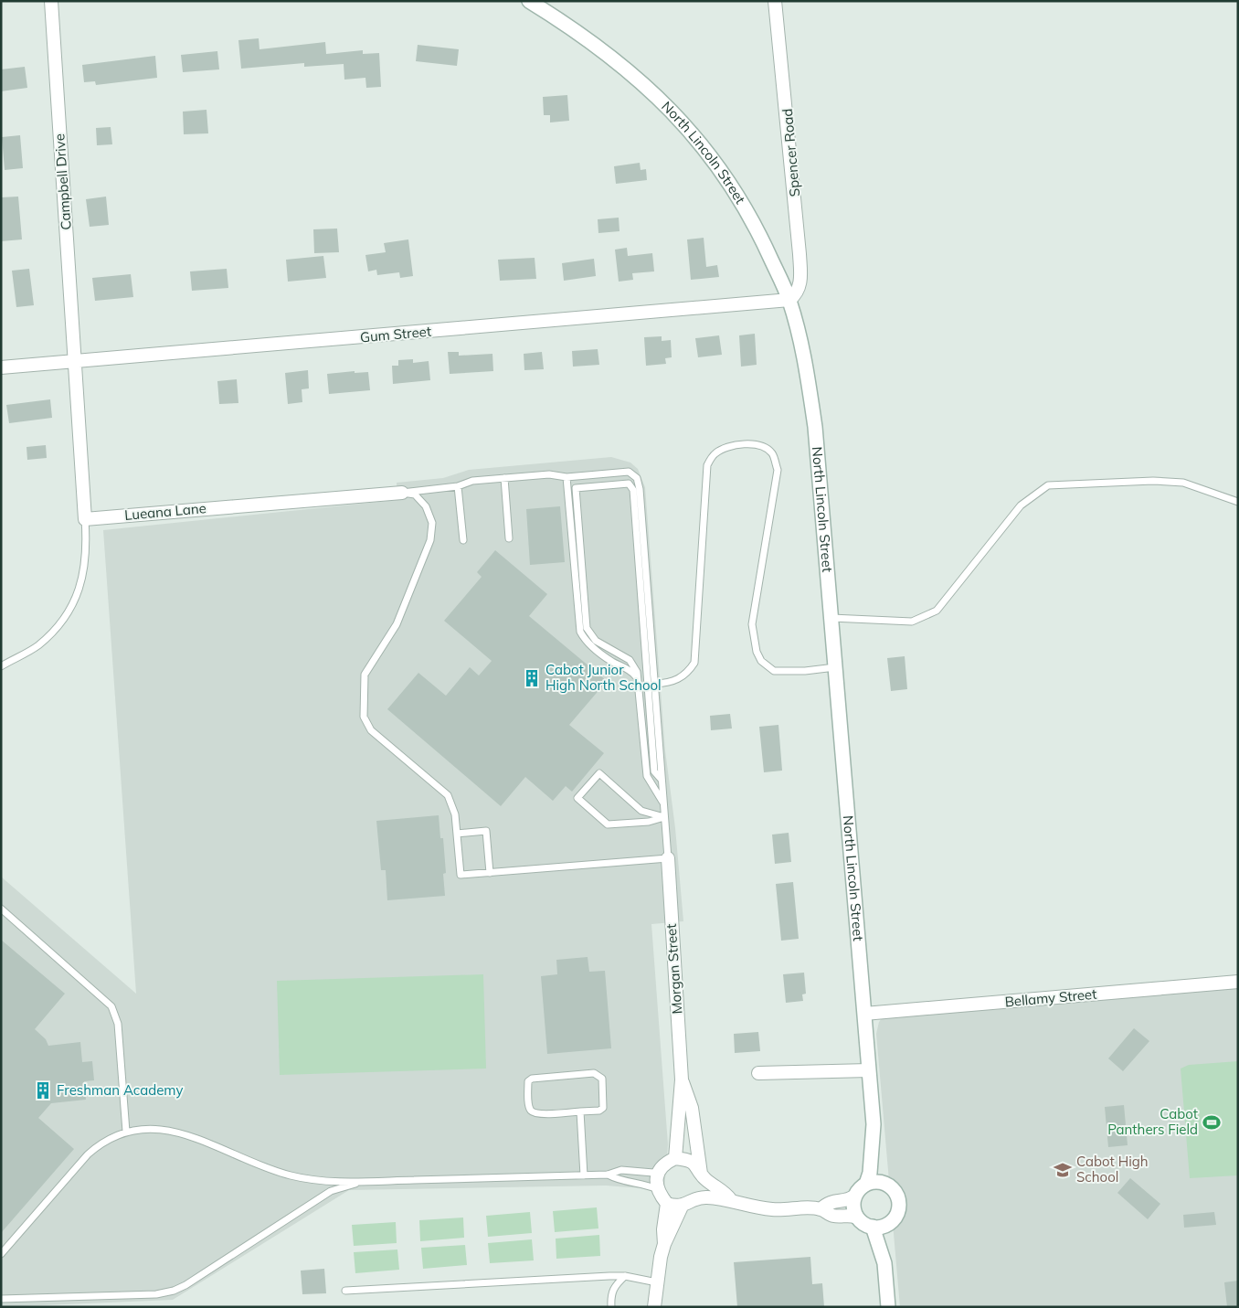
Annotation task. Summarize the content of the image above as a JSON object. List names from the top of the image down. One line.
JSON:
{"streets":{"street":["Spencer Road","North Lincoln Street","Campbell Drive","Gum Street","Lueana Lane","Morgan Street","Bellamy Street"]},"crossings":[["Spencer Road","North Lincoln Street"],["Spencer Road","Gum Street"],["North Lincoln Street","Gum Street"],["North Lincoln Street","Bellamy Street"],["Campbell Drive","Gum Street"]],"places":{"building":["Cabot Junior High North School","Freshman Academy"],"sports":["Cabot Panthers Field"],"school or university":["Cabot High School"]}}
